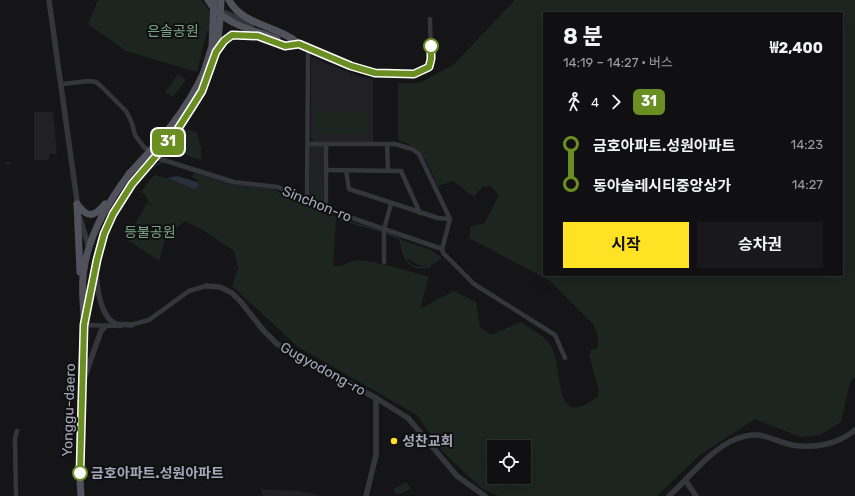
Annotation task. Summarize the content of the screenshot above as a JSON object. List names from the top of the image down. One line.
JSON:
{"streets":{"main road":["Yonggu-daero"],"street":["Sinchon-ro","Gugyodong-ro"]},"crossings":[["Gugyodong-ro","Yonggu-daero"]],"parks":["은솔공원","등불공원"],"places":["성찬교회","금호아파트.성원아파트"],"lines":["bus line 31"],"page":{"on_map":"31","heading":["8 분","14:19 – 14:27 · 버스","₩2,400"],"legs":["4","31"],"list":[{"name":"금호아파트.성원아파트","value":"14:23"},{"name":"동아솔레시티중앙상가","value":"14:27"}],"buttons":["시작","승차권"]}}
